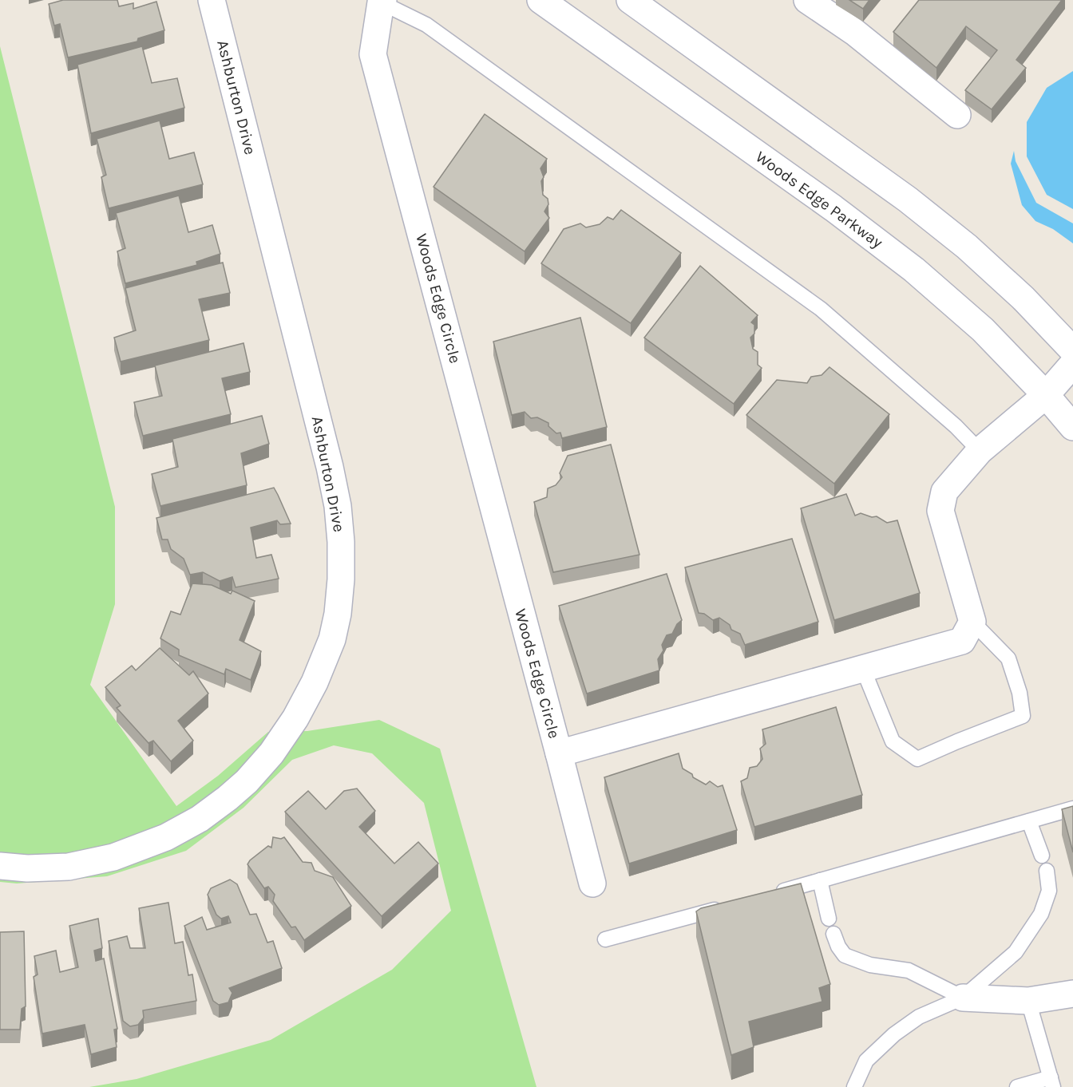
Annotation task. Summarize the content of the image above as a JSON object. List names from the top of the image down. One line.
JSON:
{"streets":{"street":["Ashburton Drive","Woods Edge Parkway","Woods Edge Circle"]}}
